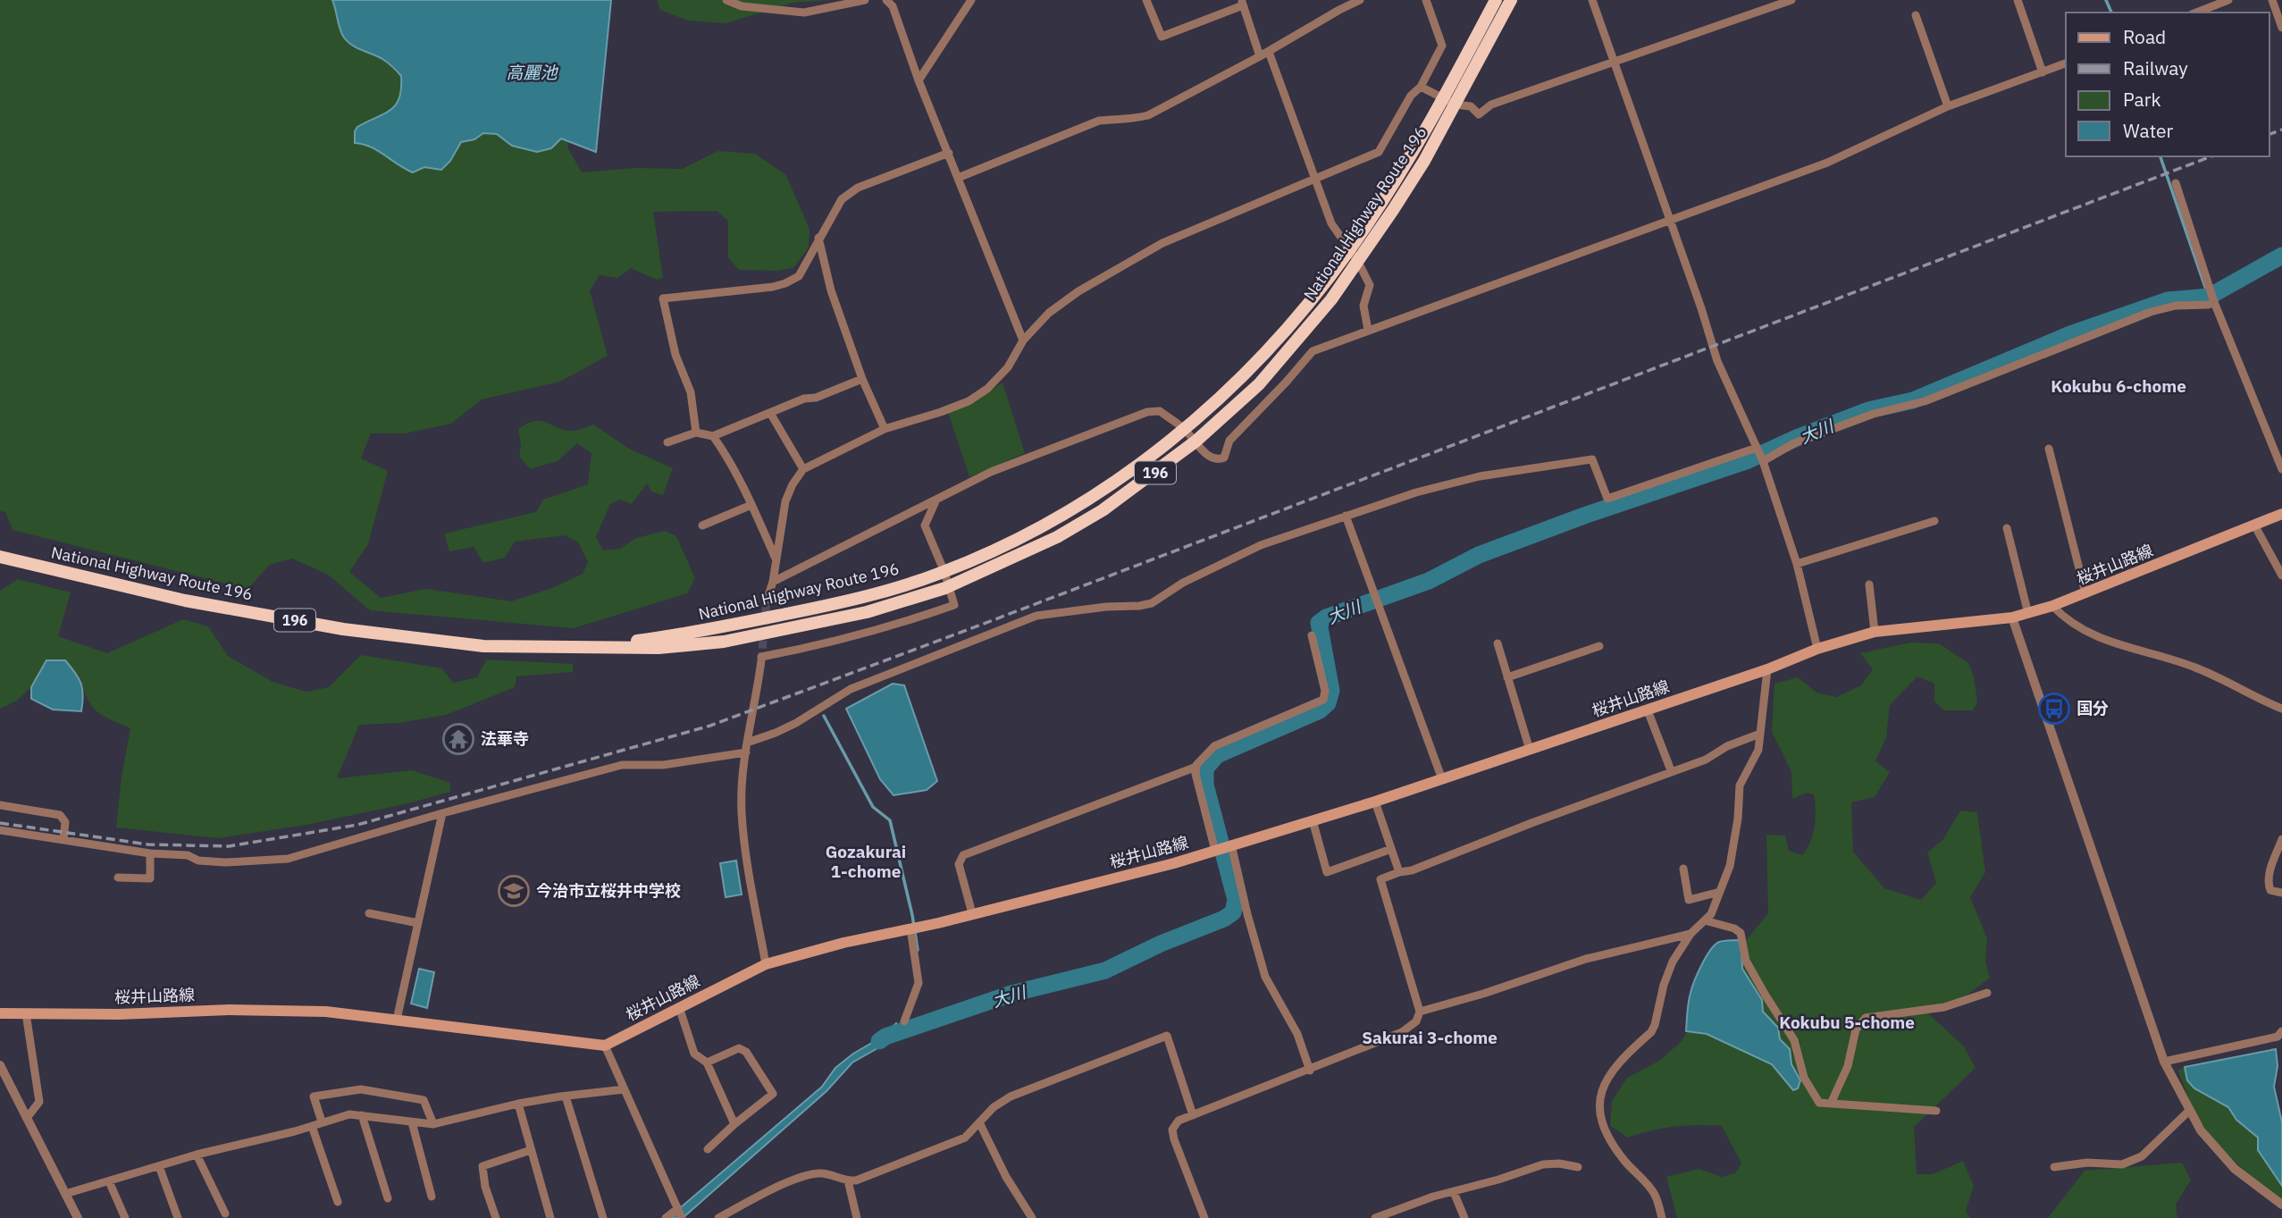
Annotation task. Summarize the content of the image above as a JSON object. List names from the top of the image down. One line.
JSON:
{"streets":{"highway":["National Highway Route 196","196"],"main road":["桜井山路線"]},"districts":["Kokubu 6-chome","Gozakurai 1-chome","Kokubu 5-chome","Sakurai 3-chome"],"water":["高麗池","大川"],"places":{"bus stop":["国分"],"temple":["法華寺"],"school or university":["今治市立桜井中学校"]},"legend":["Road","Railway","Park","Water"]}
